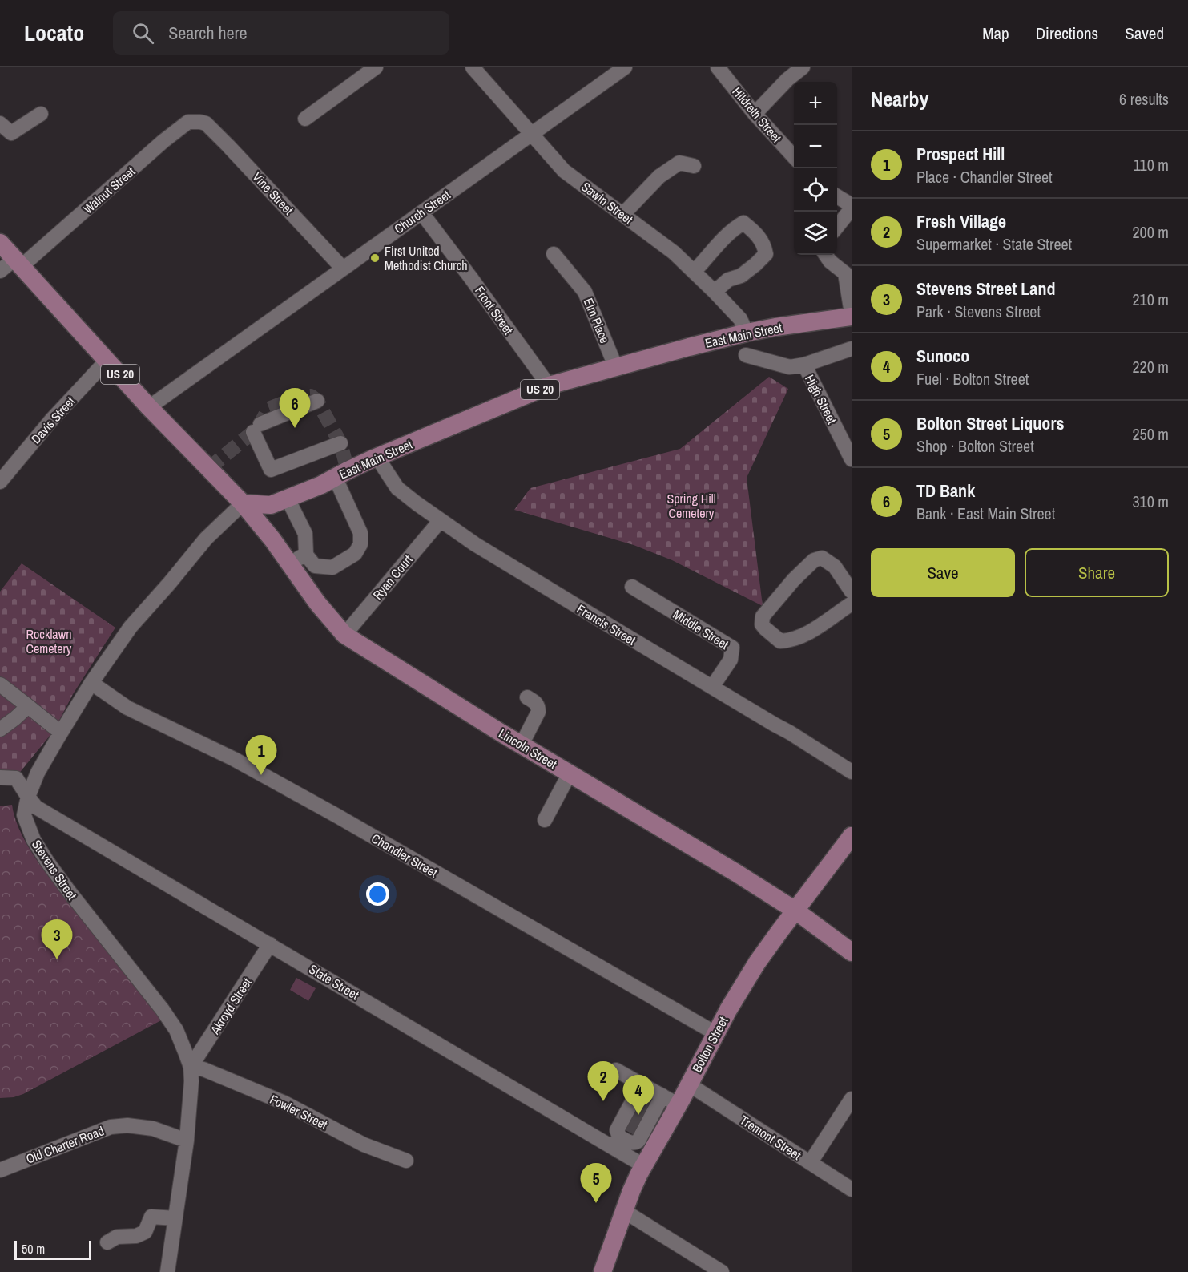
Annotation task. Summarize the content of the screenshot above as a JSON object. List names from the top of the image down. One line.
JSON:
{"streets":{"main road":["East Main Street","US 20","Lincoln Street","Bolton Street"],"street":["Hildreth Street","Walnut Street","Vine Street","Sawin Street","Church Street","Front Street","Elm Place","High Street","Davis Street","Ryan Court","Francis Street","Middle Street","Chandler Street","Stevens Street","State Street","Akroyd Street","Fowler Street","Tremont Street","Old Charter Road"]},"crossings":[["Walnut Street","Vine Street"],["Walnut Street","US 20"],["Vine Street","Church Street"],["Sawin Street","Church Street"],["Sawin Street","East Main Street"],["Church Street","Front Street"],["Church Street","US 20"],["Front Street","East Main Street"],["Elm Place","East Main Street"],["East Main Street","US 20"],["East Main Street","Francis Street"],["East Main Street","Lincoln Street"],["East Main Street","Stevens Street"],["US 20","Davis Street"],["US 20","Lincoln Street"],["US 20","Stevens Street"],["Ryan Court","Francis Street"],["Ryan Court","Lincoln Street"],["Francis Street","Middle Street"],["Lincoln Street","Stevens Street"],["Lincoln Street","Bolton Street"],["Chandler Street","Stevens Street"],["Chandler Street","Bolton Street"],["Stevens Street","State Street"],["Stevens Street","Akroyd Street"],["Stevens Street","Fowler Street"],["Stevens Street","Old Charter Road"],["State Street","Akroyd Street"],["State Street","Bolton Street"],["Akroyd Street","Fowler Street"],["Bolton Street","Tremont Street"]],"parks":["Spring Hill Cemetery","Rocklawn Cemetery"],"places":["First United Methodist Church"],"scale_bar":"50 m","page":{"header":"Locato","search":"Search here","nav":["Map","Directions","Saved"],"heading":["Nearby","6 results"],"map_buttons":["+","−"],"list":[{"mark":"1","name":"Prospect Hill","note":"Place · Chandler Street","value":"110 m"},{"mark":"2","name":"Fresh Village","note":"Supermarket · State Street","value":"200 m"},{"mark":"3","name":"Stevens Street Land","note":"Park · Stevens Street","value":"210 m"},{"mark":"4","name":"Sunoco","note":"Fuel · Bolton Street","value":"220 m"},{"mark":"5","name":"Bolton Street Liquors","note":"Shop · Bolton Street","value":"250 m"},{"mark":"6","name":"TD Bank","note":"Bank · East Main Street","value":"310 m"}],"pins":["6","1","3","2","4","5"],"buttons":["Save","Share"],"scale":"50 m"}}
